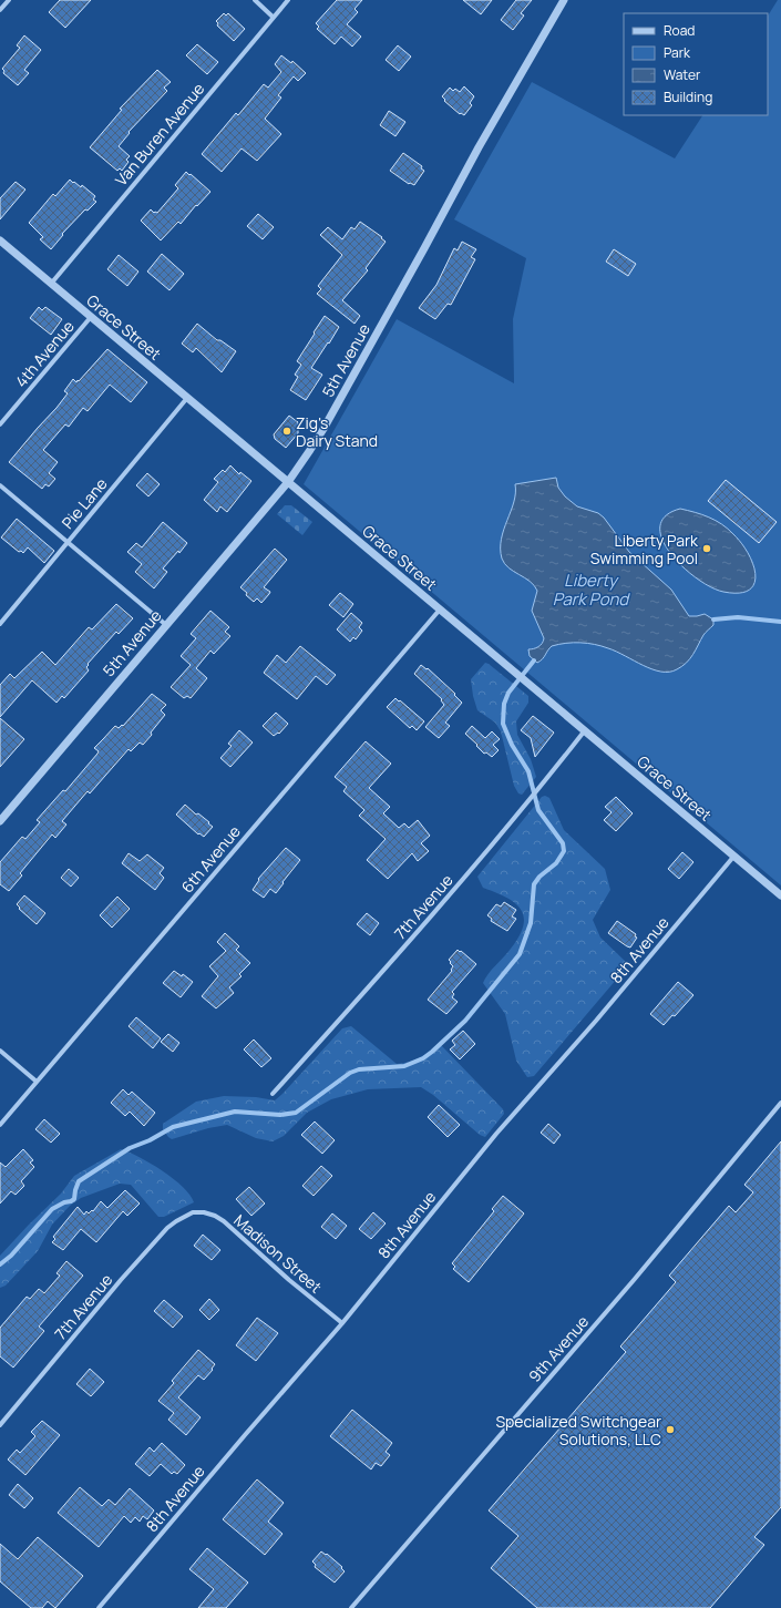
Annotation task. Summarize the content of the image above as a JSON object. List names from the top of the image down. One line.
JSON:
{"streets":{"street":["Van Buren Avenue","Grace Street","4th Avenue","5th Avenue","Pie Lane","6th Avenue","7th Avenue","8th Avenue","Madison Street","9th Avenue"]},"crossings":[["Van Buren Avenue","Grace Street"],["Grace Street","4th Avenue"],["Grace Street","5th Avenue"],["Grace Street","Pie Lane"],["Grace Street","6th Avenue"],["Grace Street","7th Avenue"],["Grace Street","8th Avenue"],["7th Avenue","Madison Street"],["8th Avenue","Madison Street"]],"water":["Liberty Park Pond"],"places":["Zig's Dairy Stand","Liberty Park Swimming Pool","Specialized Switchgear Solutions, LLC"],"legend":["Road","Park","Water","Building"]}
